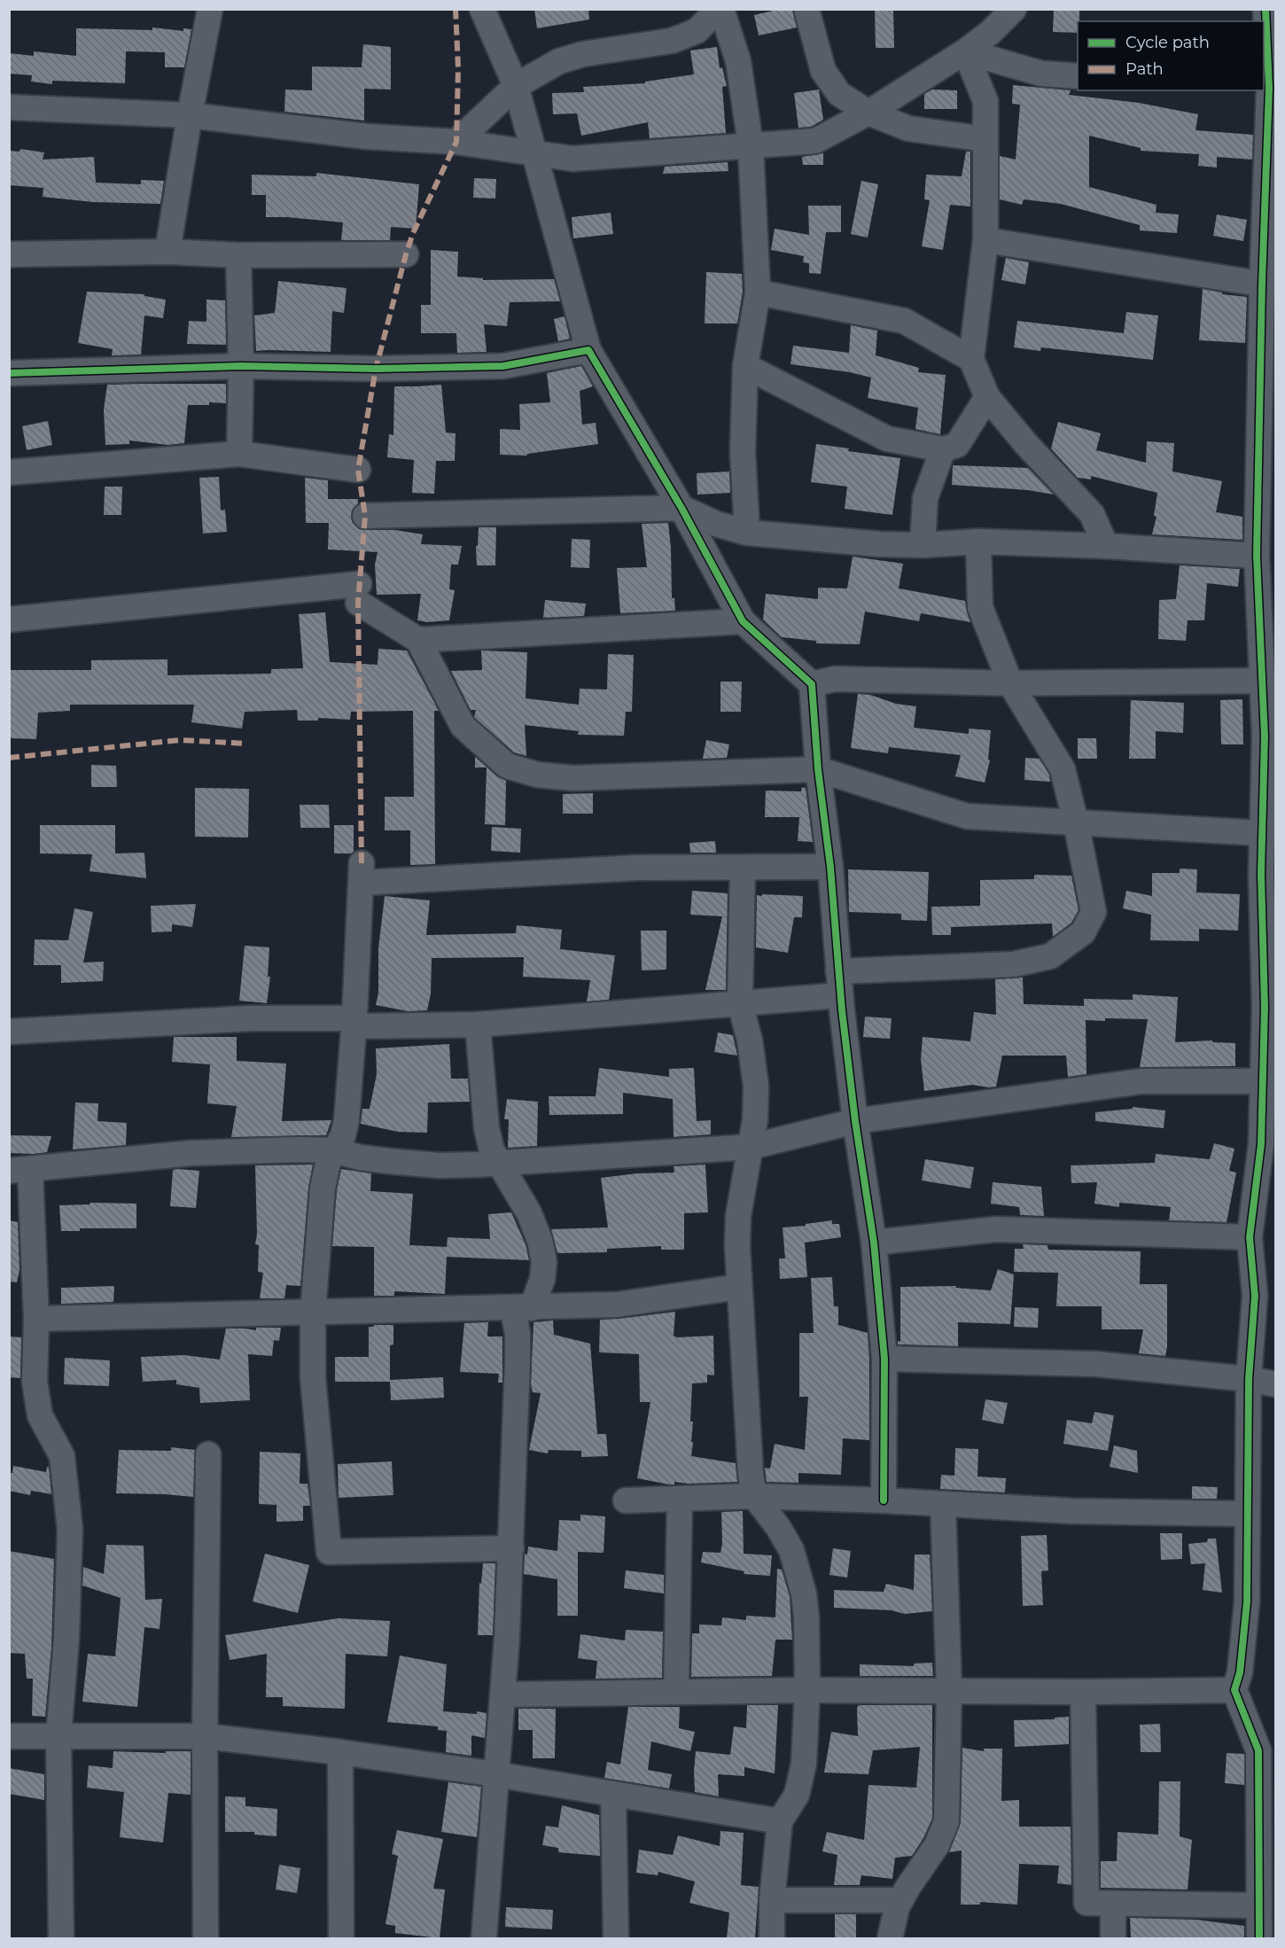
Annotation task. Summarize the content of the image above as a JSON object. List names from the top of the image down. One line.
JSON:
{"legend":["Cycle path","Path"]}
